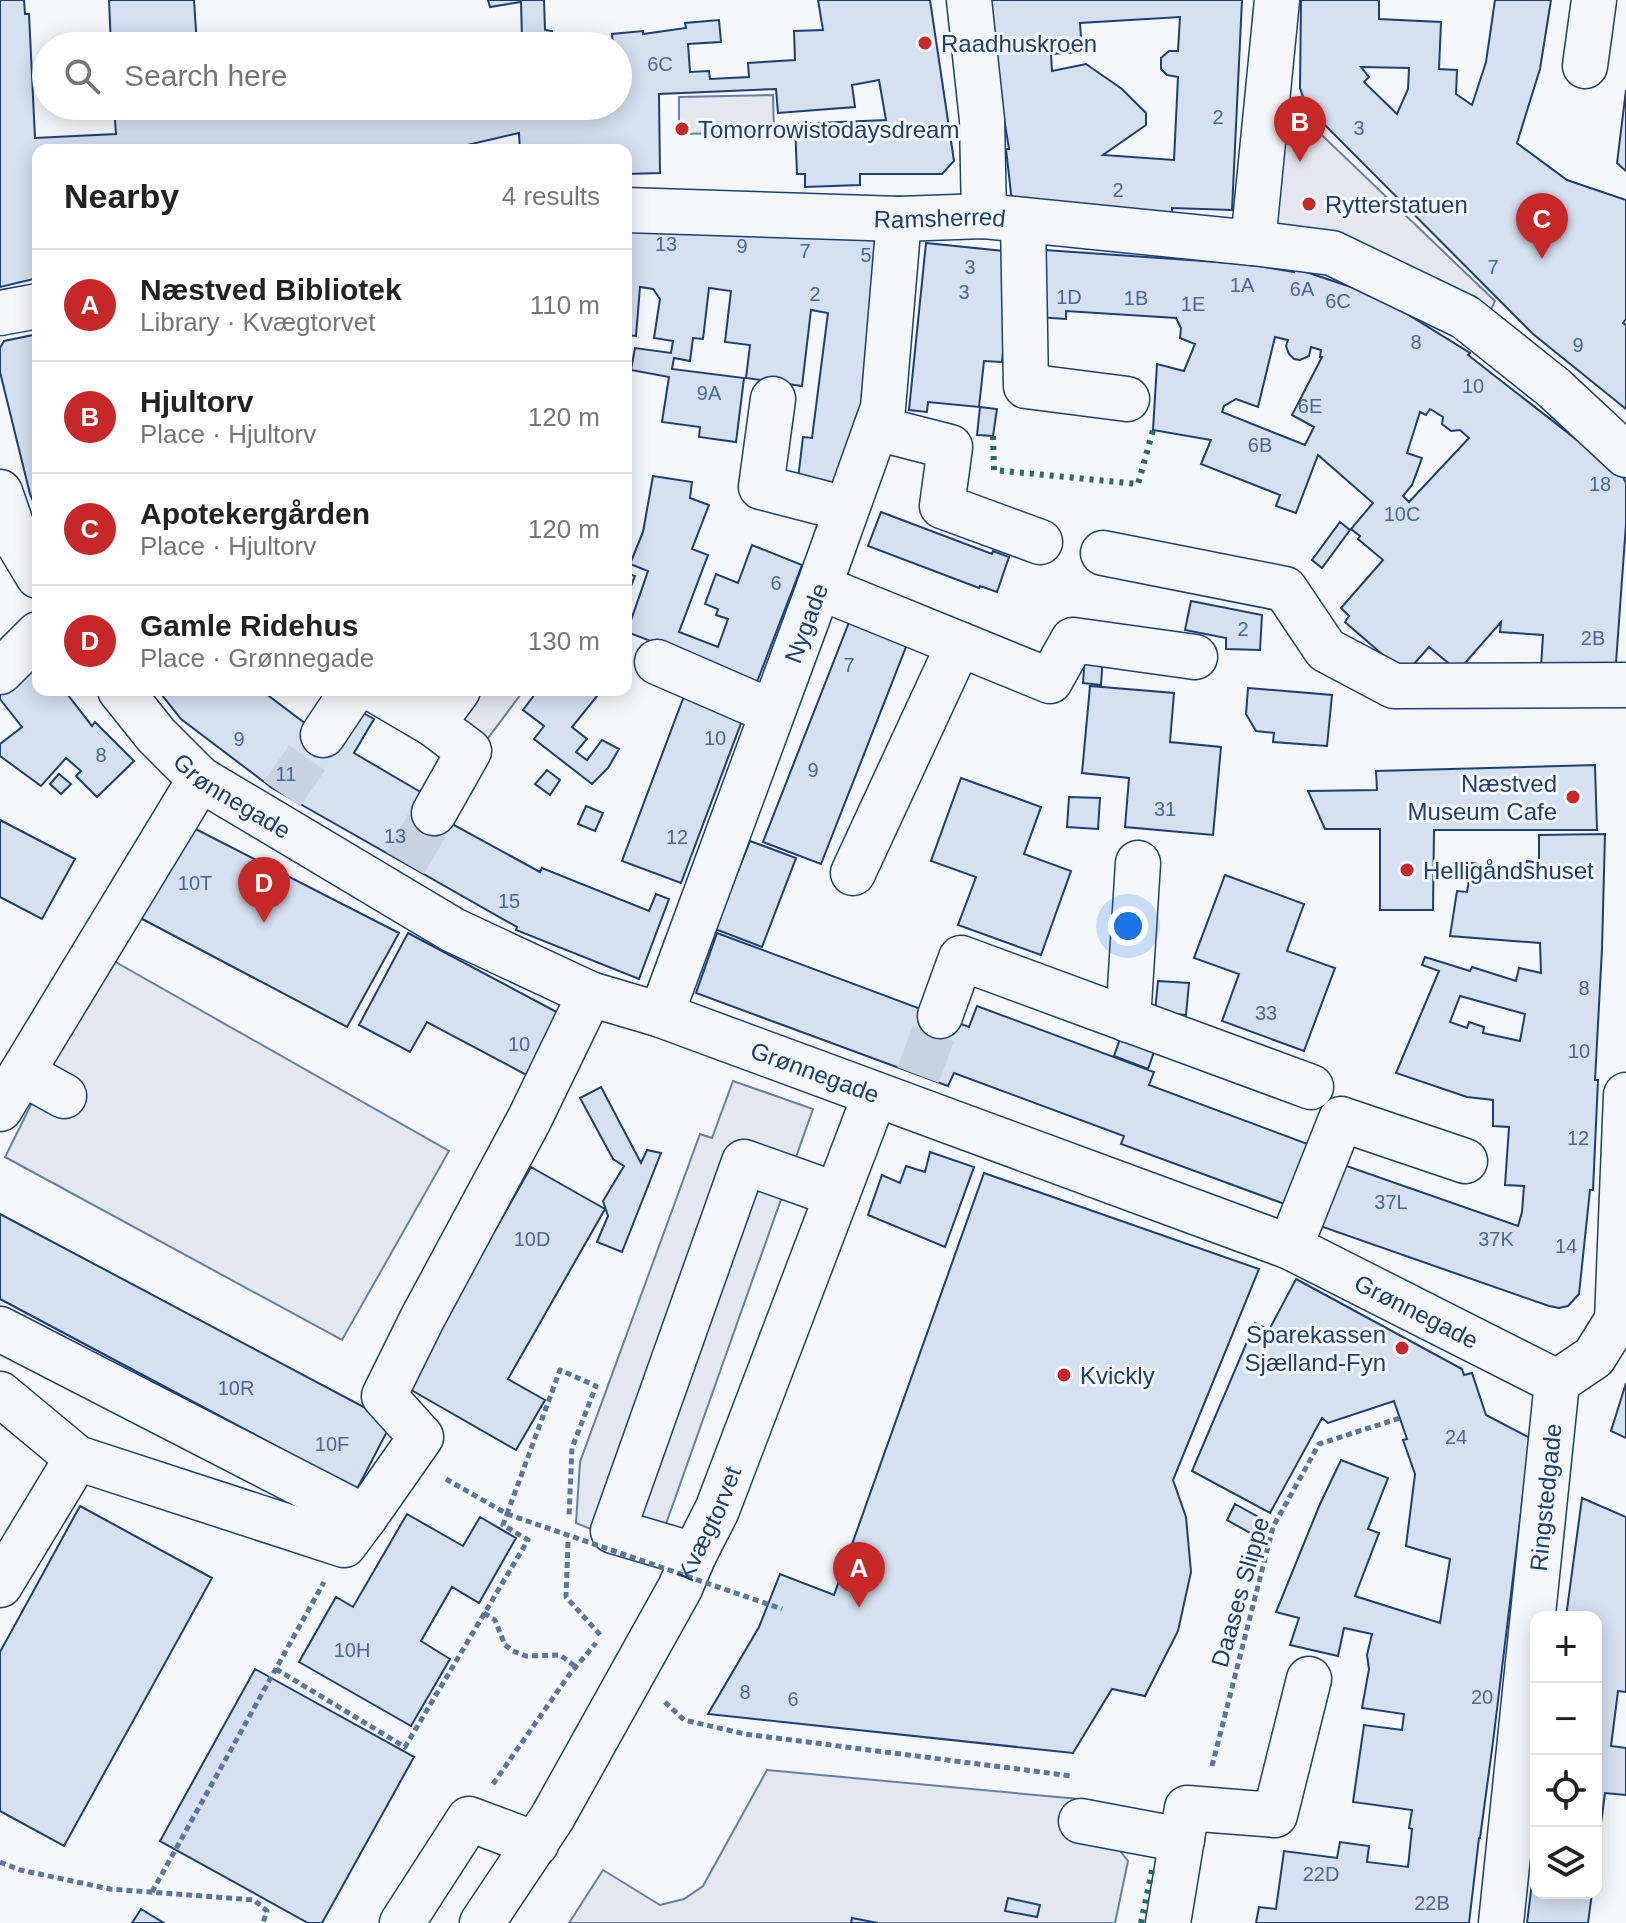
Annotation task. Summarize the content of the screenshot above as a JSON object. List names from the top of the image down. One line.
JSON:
{"streets":{"street":["Ramsherred","Nygade","Grønnegade","Ringstedgade","Kvægtorvet"],"path":["Daases Slippe"]},"crossings":[["Ramsherred","Nygade"],["Nygade","Grønnegade"],["Grønnegade","Ringstedgade"],["Grønnegade","Kvægtorvet"]],"places":["Raadhuskroen","Tomorrowistodaysdream","Rytterstatuen","Næstved Museum Cafe","Helligåndshuset","Sparekassen Sjælland-Fyn","Kvickly"],"house_numbers":["6C","2","3","2","13","9","7","5","3","7","1A","6A","3","2","1D","1B","6C","1E","8","9","10","9A","6E","6B","18","10C","6","2","2B","7","10","9","8","9","11","31","13","12","10T","15","8","33","10","10","12","37L","10D","37K","14","10R","24","10F","10H","8","20","6","22D","22B"],"page":{"search":"Search here","pins":["B","C","D","A"],"heading":["Nearby","4 results"],"list":[{"mark":"A","name":"Næstved Bibliotek","note":"Library · Kvægtorvet","value":"110 m"},{"mark":"B","name":"Hjultorv","note":"Place · Hjultorv","value":"120 m"},{"mark":"C","name":"Apotekergården","note":"Place · Hjultorv","value":"120 m"},{"mark":"D","name":"Gamle Ridehus","note":"Place · Grønnegade","value":"130 m"}],"map_buttons":["+","−"]}}
